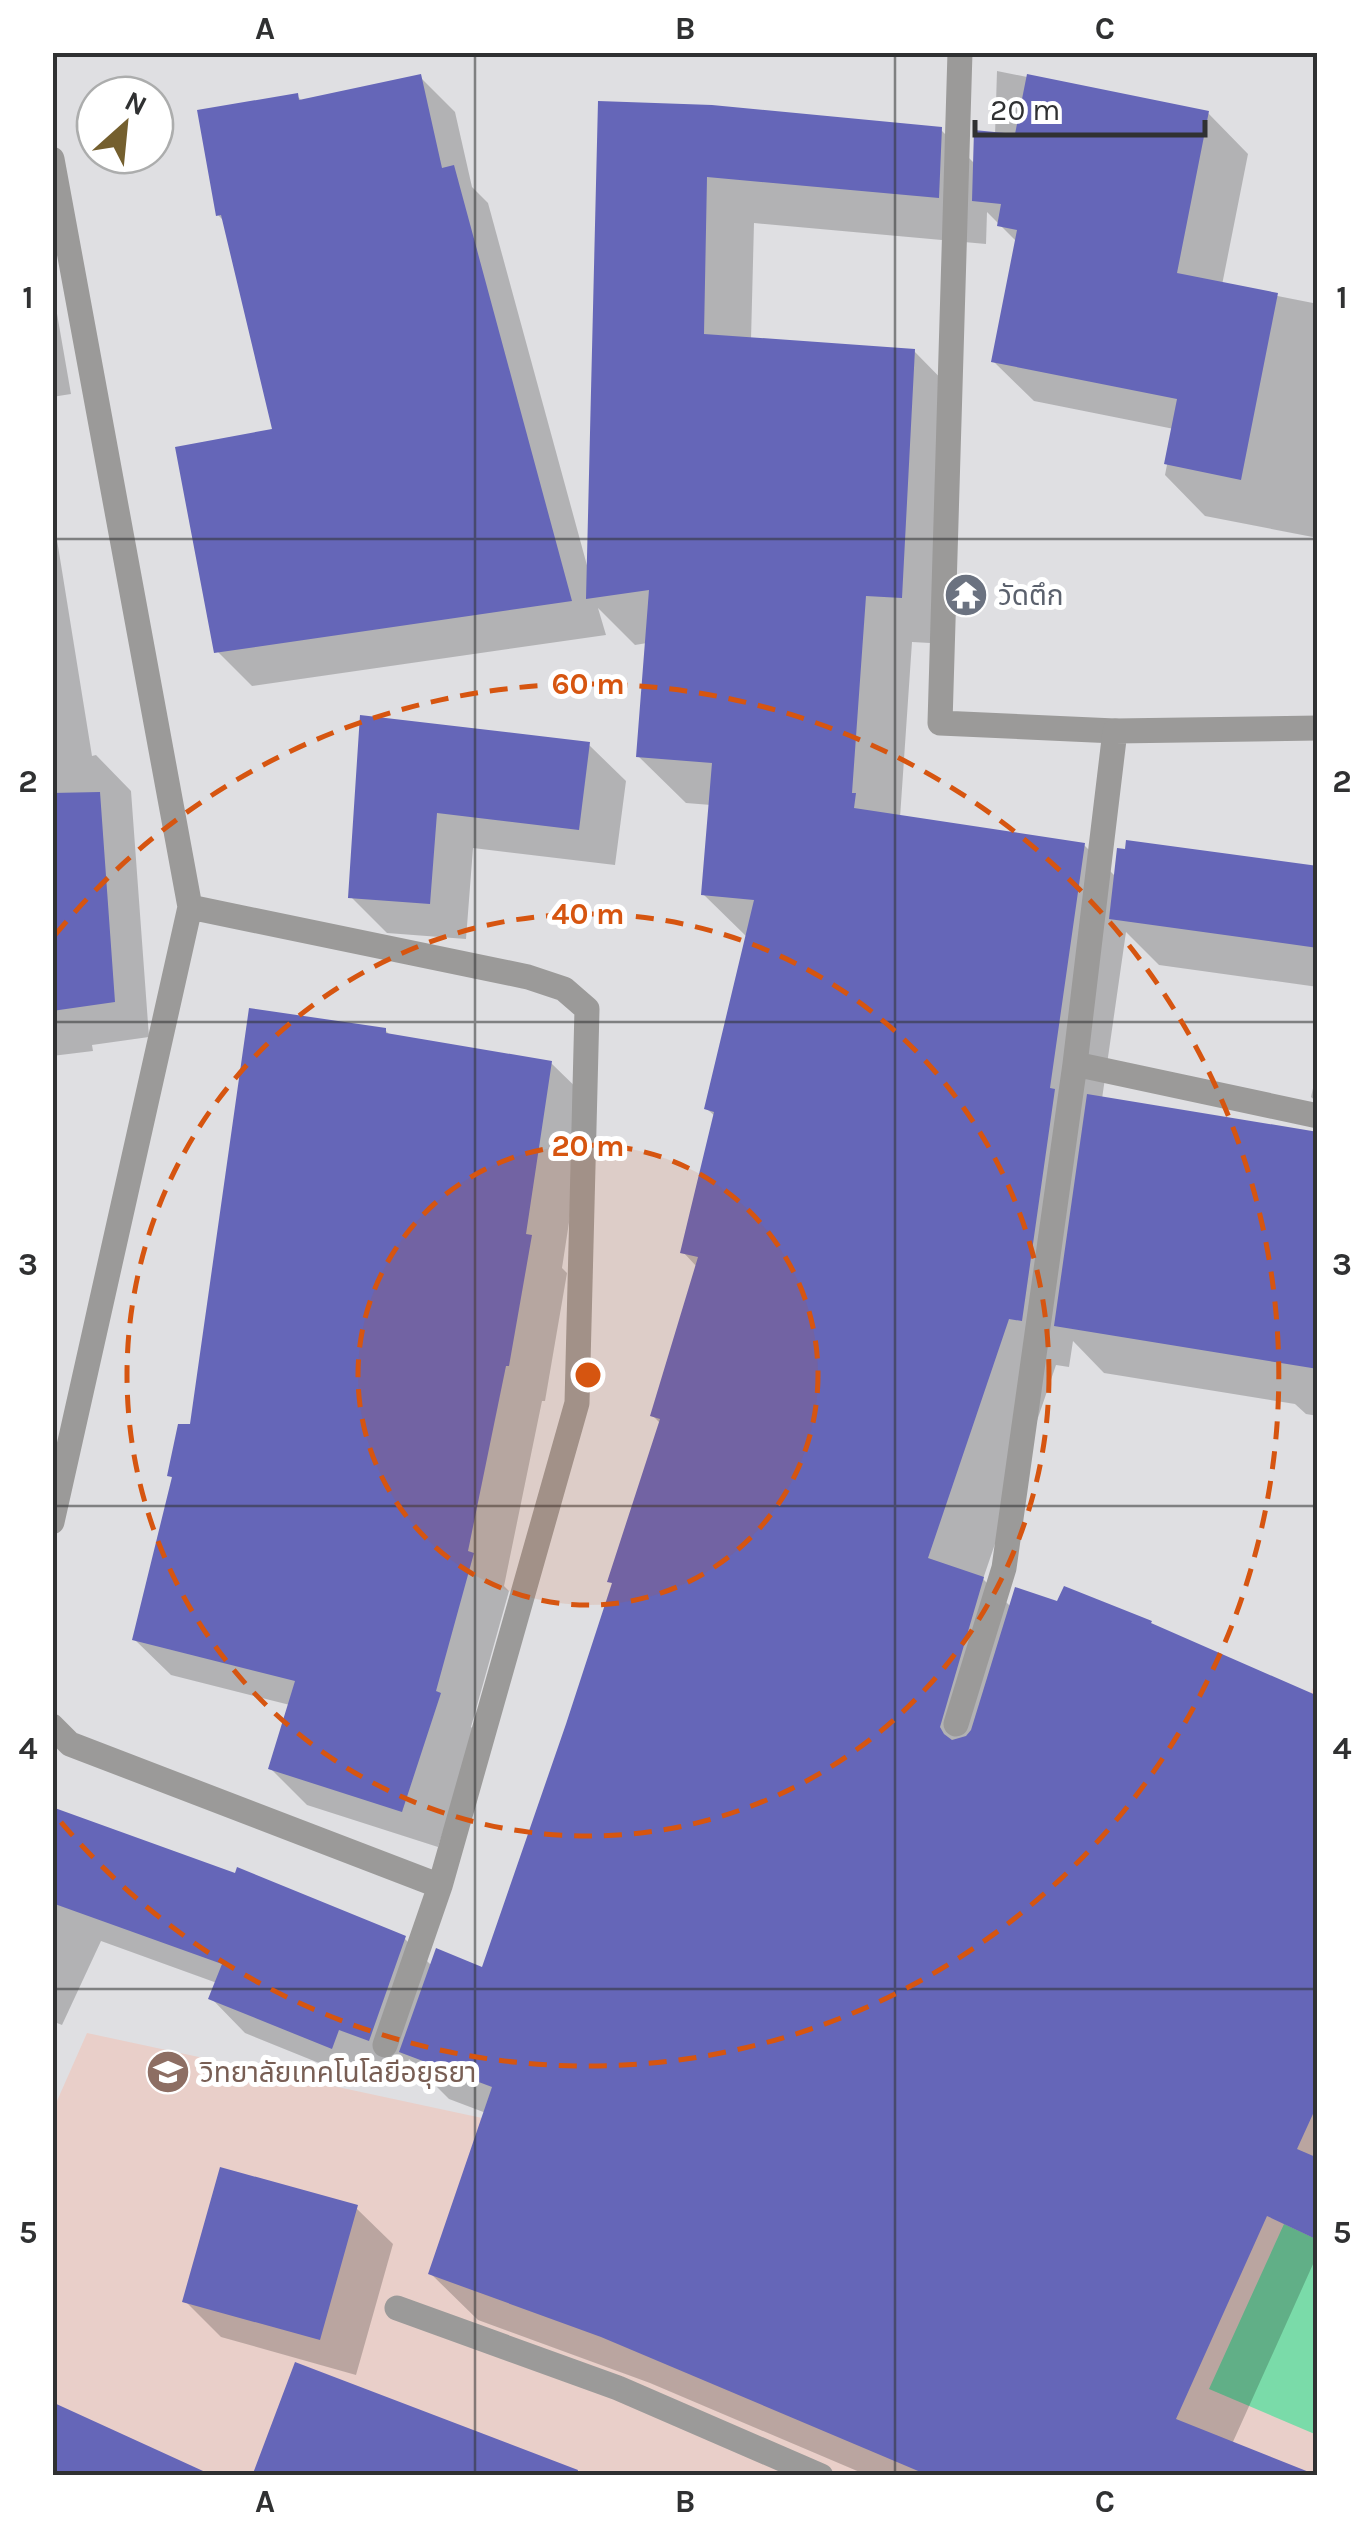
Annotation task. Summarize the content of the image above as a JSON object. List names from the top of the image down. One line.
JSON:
{"places":{"temple":["วัดตึก"],"school or university":["วิทยาลัยเทคโนโลยีอยุธยา"]},"scale_bar":"20 m","north":"top right","grid":{"columns":["A","B","C"],"rows":["1","2","3","4","5"]},"rings":["60 m","40 m","20 m"]}
